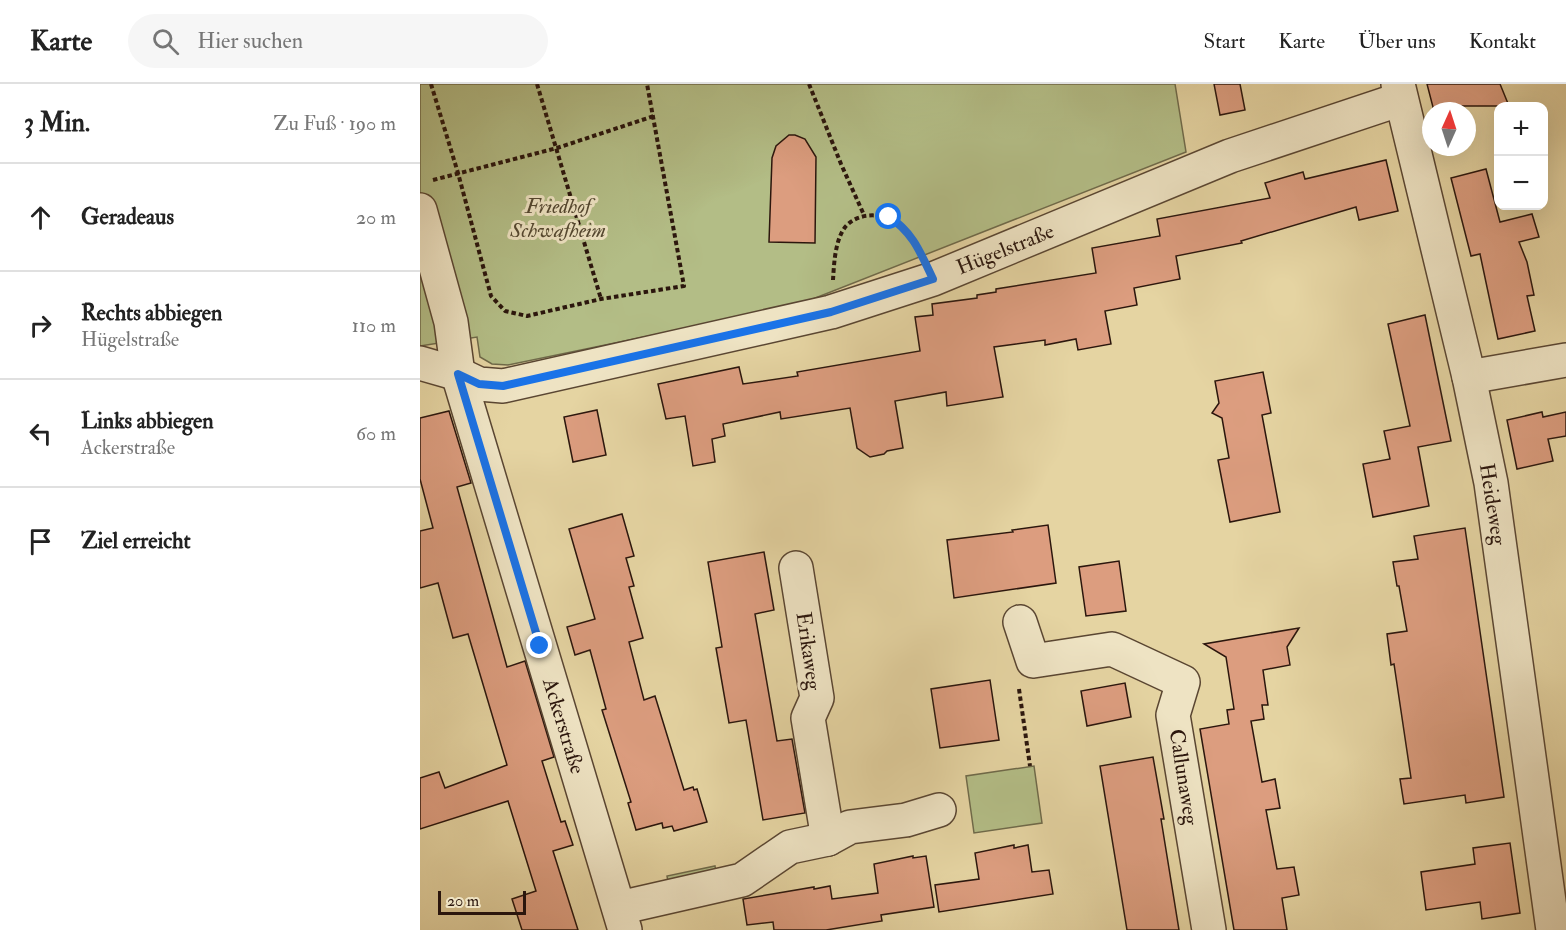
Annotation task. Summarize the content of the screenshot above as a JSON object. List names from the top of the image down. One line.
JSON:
{"streets":{"street":["Hügelstraße","Heideweg","Erikaweg","Ackerstraße","Callunaweg"]},"crossings":[["Hügelstraße","Heideweg"],["Hügelstraße","Ackerstraße"]],"parks":["Friedhof Schwafheim"],"scale_bar":"20 m","north":"top","page":{"header":"Karte","search":"Hier suchen","nav":["Start","Karte","Über uns","Kontakt"],"heading":["3 Min.","Zu Fuß · 190 m"],"map_buttons":["+","−"],"list":[["Geradeaus","20 m"],["Rechts abbiegen","Hügelstraße","110 m"],["Links abbiegen","Ackerstraße","60 m"],"Ziel erreicht"],"scale":"20 m"}}
